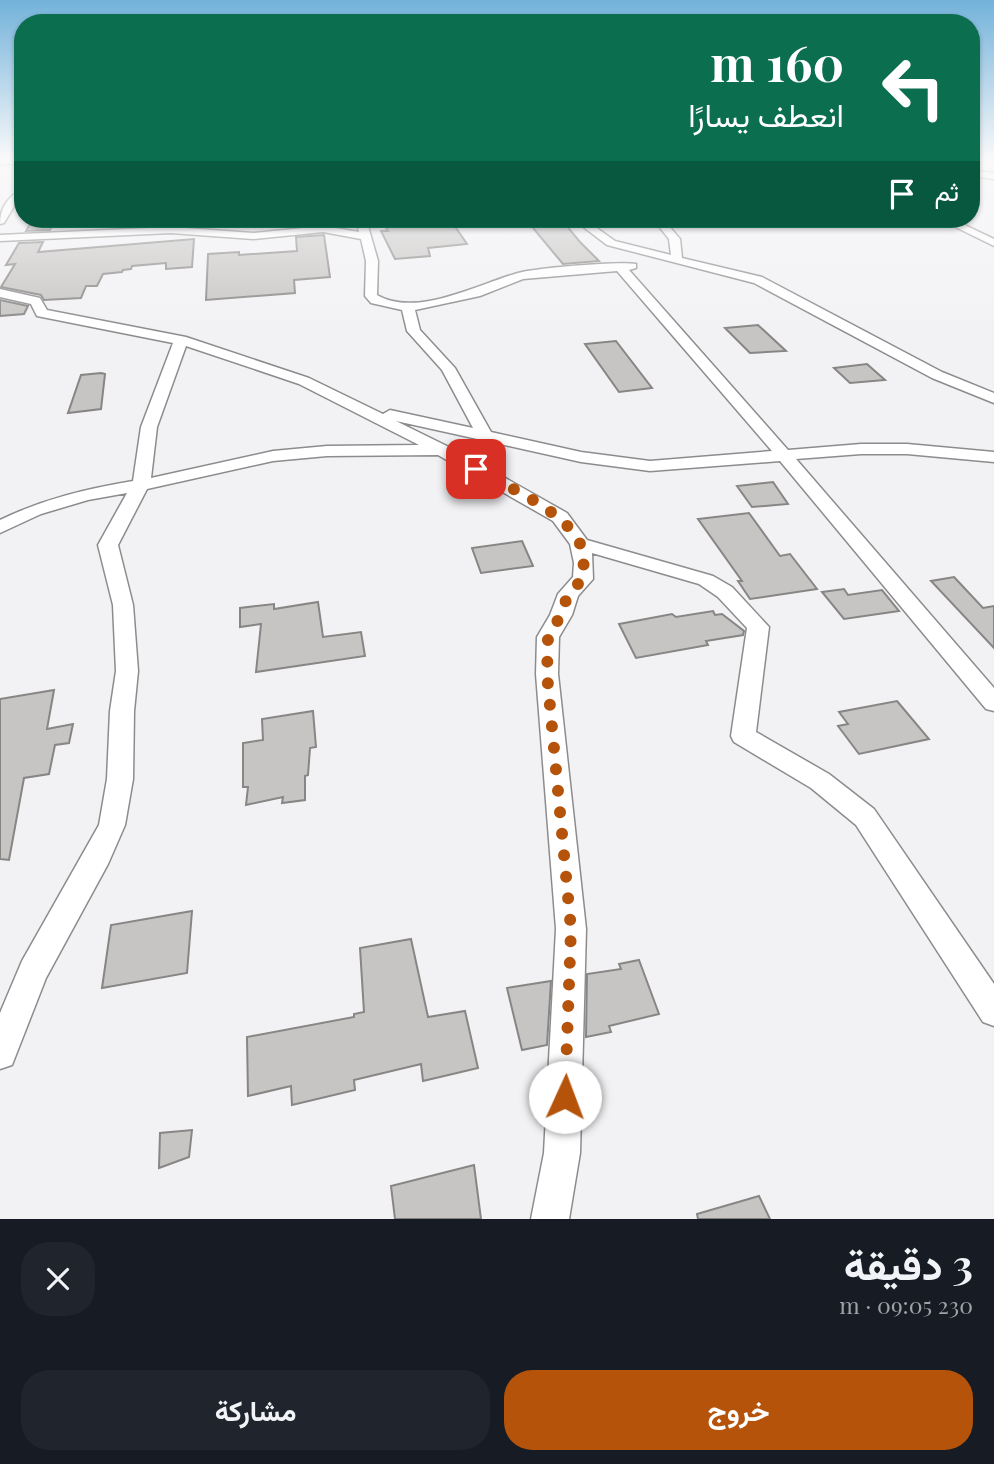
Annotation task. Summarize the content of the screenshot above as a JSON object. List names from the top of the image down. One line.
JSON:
{"page":{"turn":["160 m","انعطف يسارًا"],"then":"ثم","heading":["3 دقيقة","230 m · 09:05"],"buttons":["خروج","مشاركة"]}}
